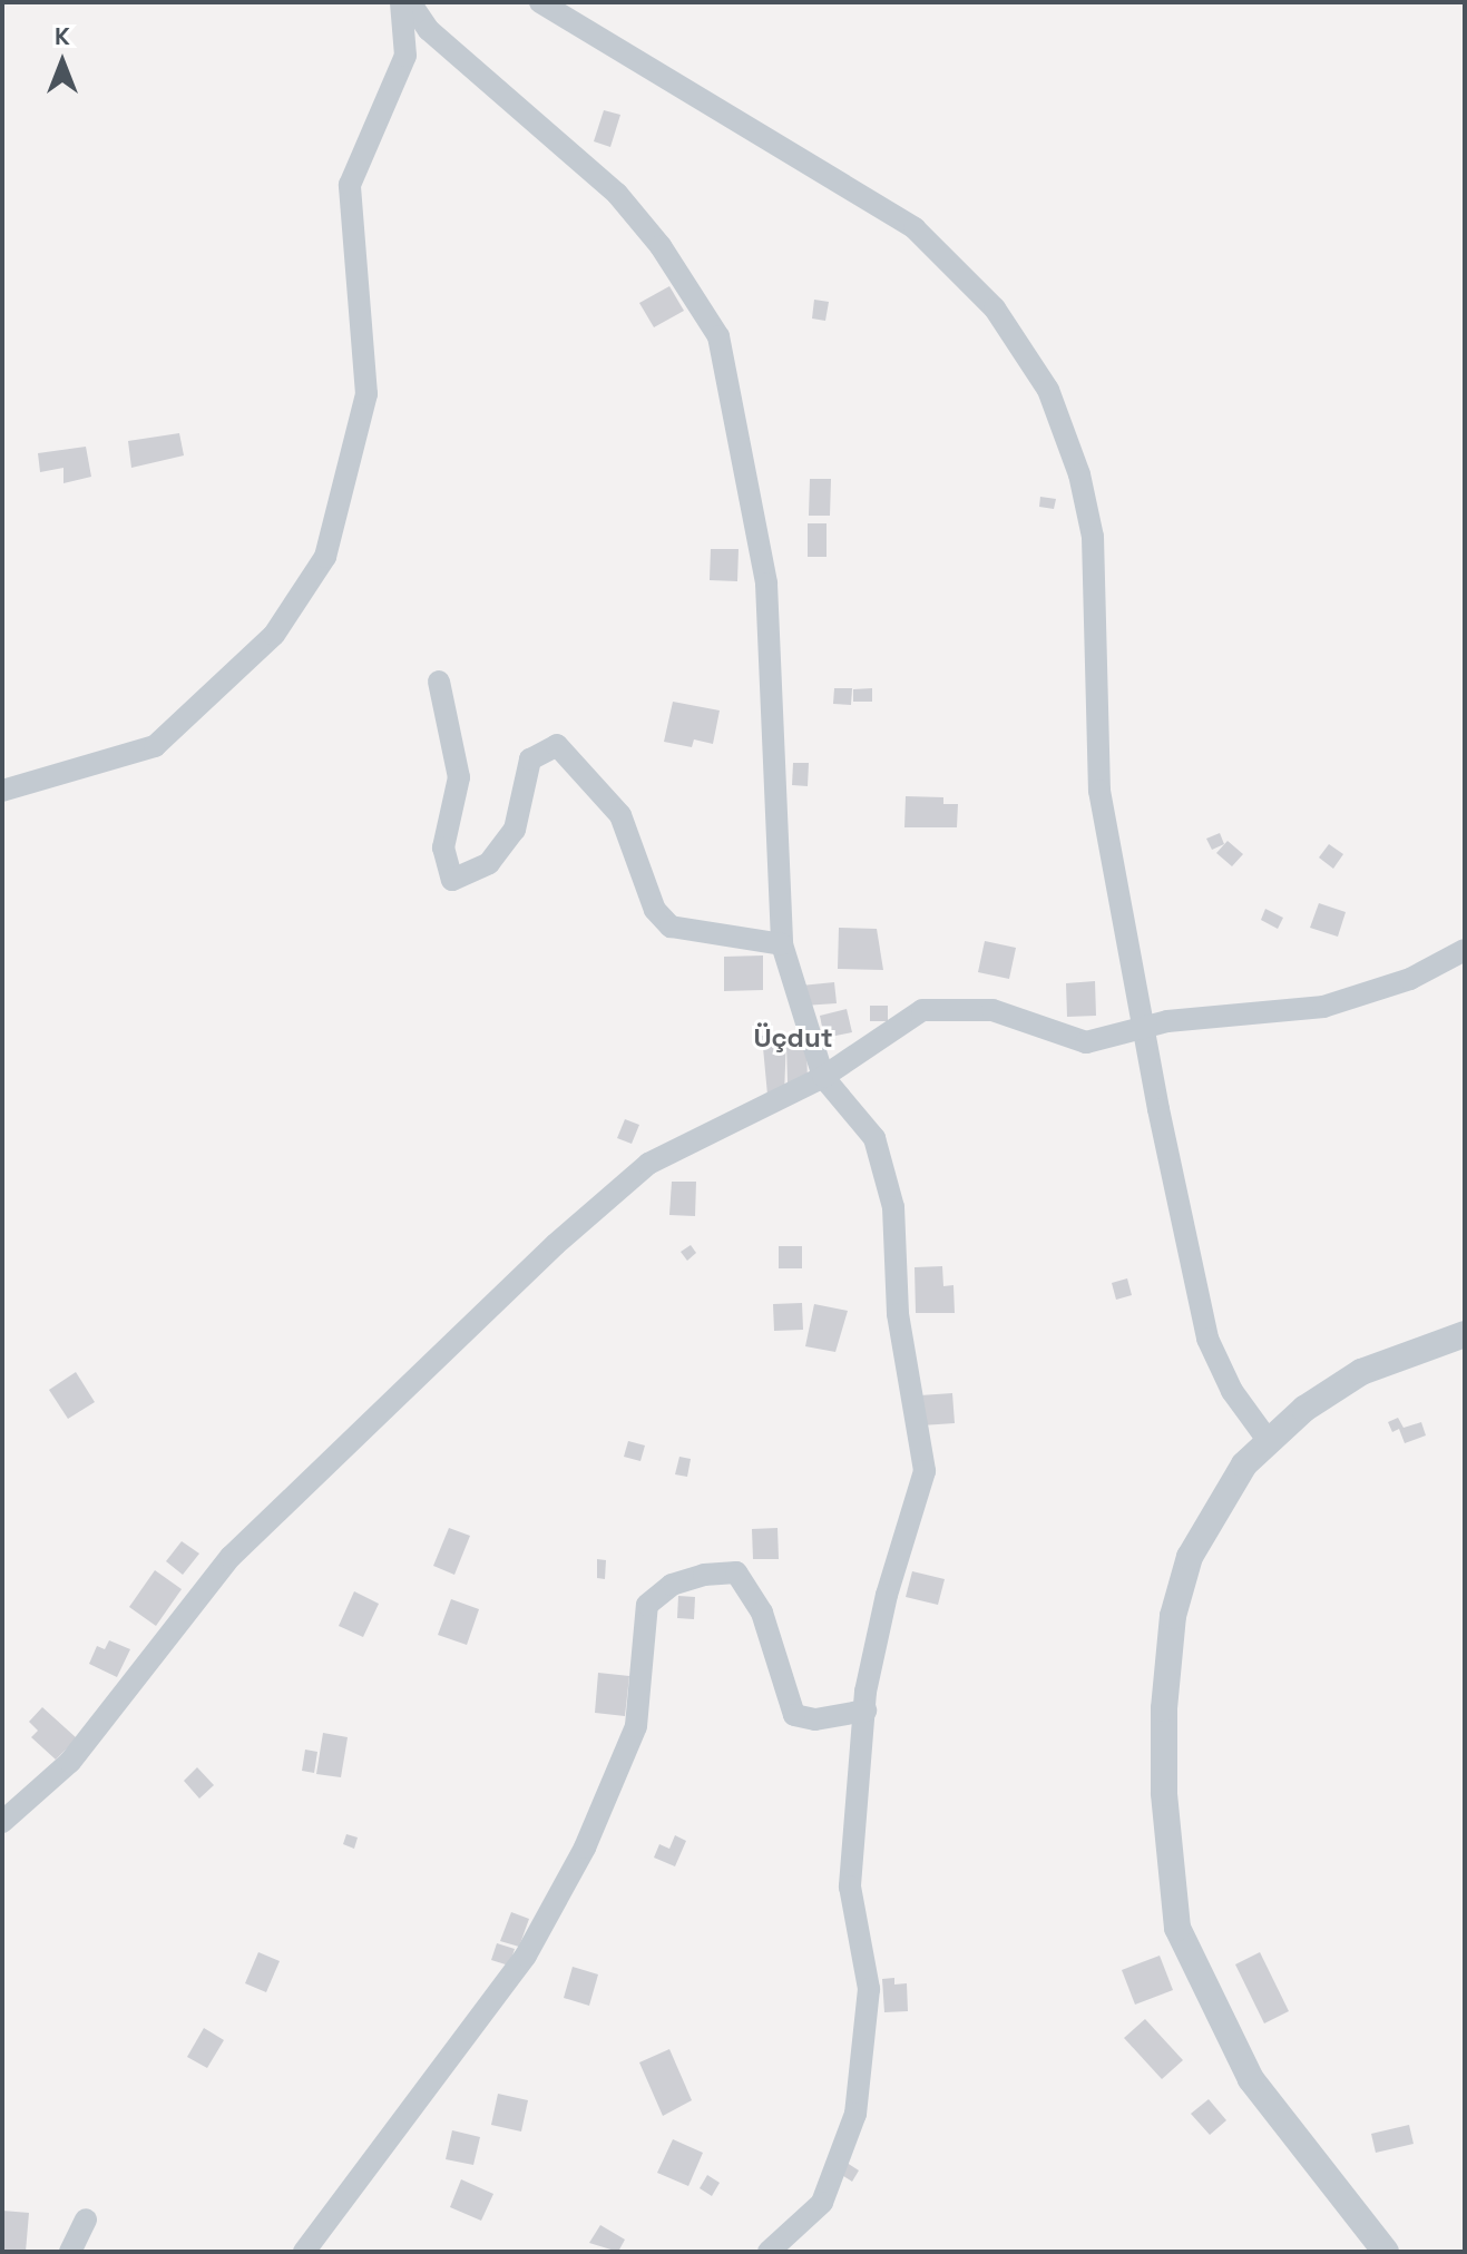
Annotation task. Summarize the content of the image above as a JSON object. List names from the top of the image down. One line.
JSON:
{"districts":["Üçdut"],"north":"top"}
